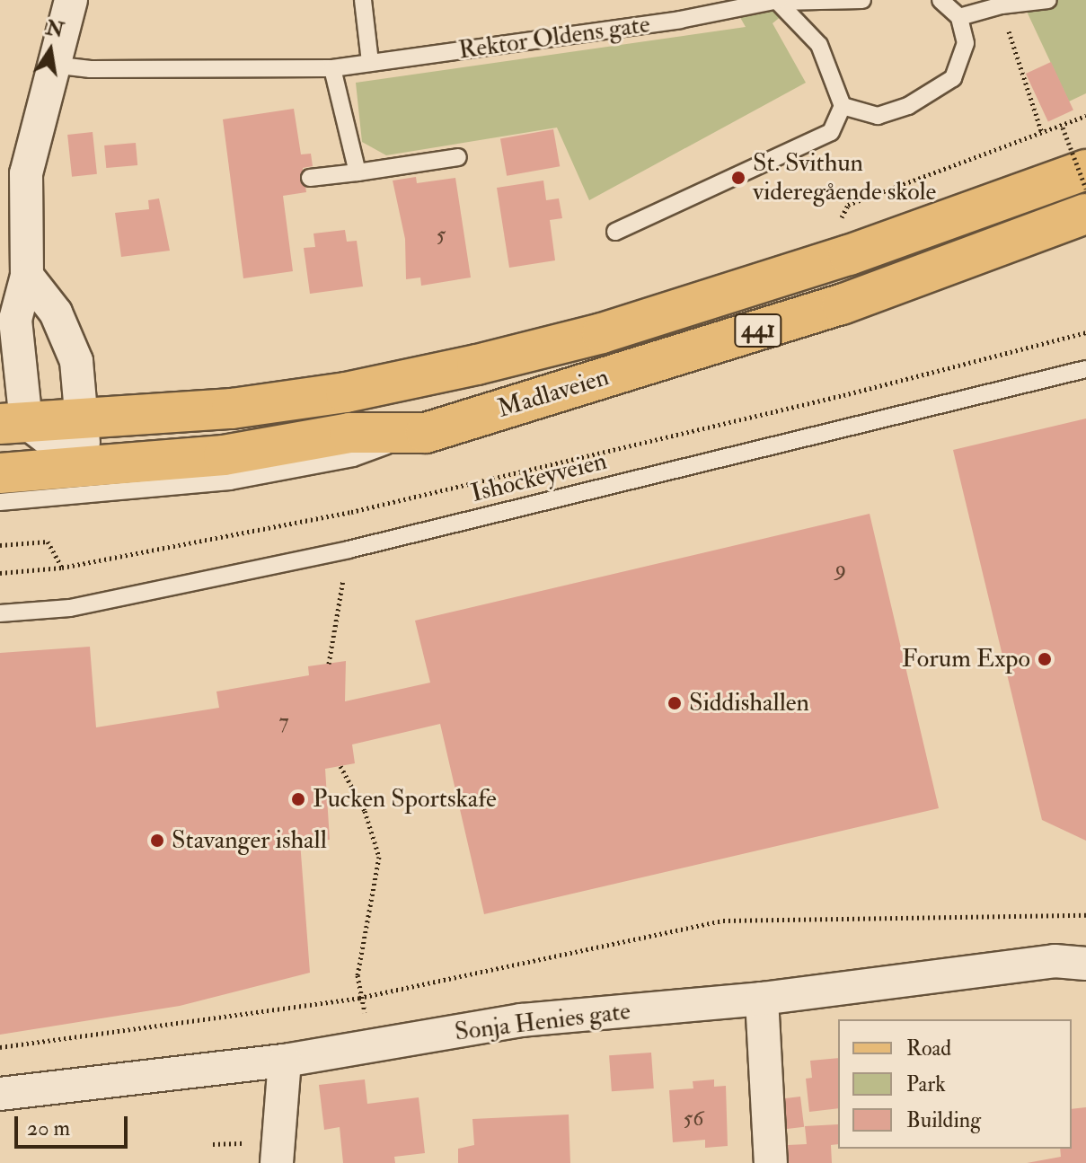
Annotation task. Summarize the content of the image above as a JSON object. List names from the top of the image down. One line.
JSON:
{"streets":{"main road":["441","Madlaveien"],"street":["Sonja Henies gate"],"lane":["Rektor Oldens gate","Ishockeyveien"]},"places":["St. Svithun videregående skole","Forum Expo","Siddishallen","Pucken Sportskafe","Stavanger ishall"],"house_numbers":["5","9","7","56"],"legend":["Road","Park","Building"],"scale_bar":"20 m","north":"top"}
